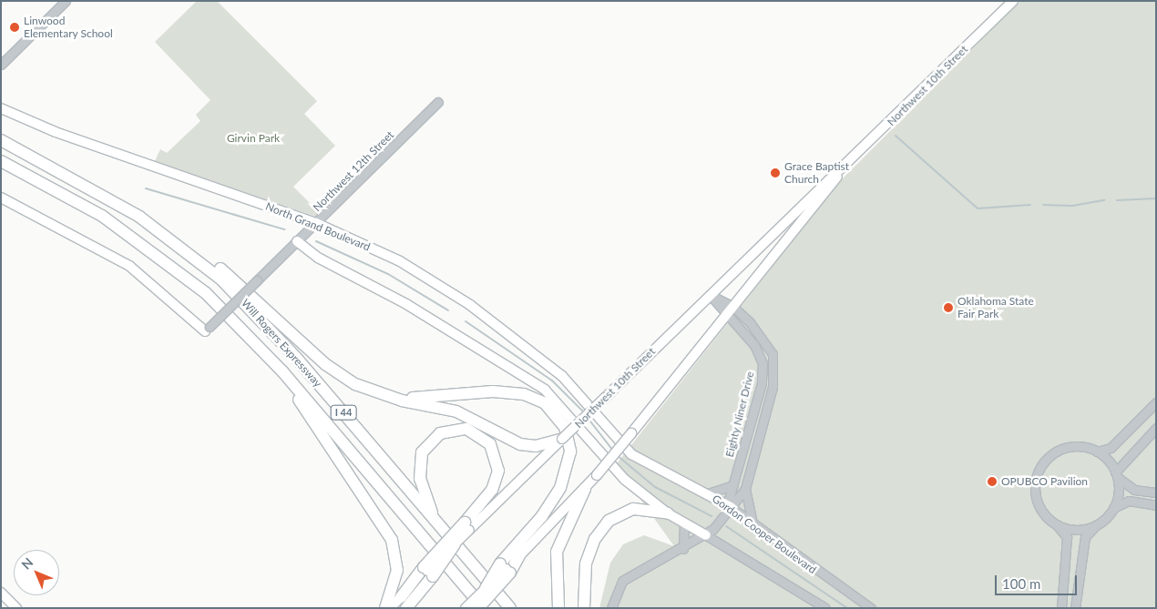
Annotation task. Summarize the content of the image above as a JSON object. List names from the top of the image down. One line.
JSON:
{"streets":{"highway":["Will Rogers Expressway","I 44"],"main road":["Northwest 10th Street","North Grand Boulevard","Gordon Cooper Boulevard"],"street":["Northwest 12th Street","Eighty Niner Drive"]},"crossings":[["Northwest 10th Street","Eighty Niner Drive"],["Northwest 12th Street","North Grand Boulevard"],["North Grand Boulevard","Gordon Cooper Boulevard"],["Eighty Niner Drive","Gordon Cooper Boulevard"]],"parks":["Girvin Park"],"places":["Linwood Elementary School","Grace Baptist Church","Oklahoma State Fair Park","OPUBCO Pavilion"],"scale_bar":"100 m","north":"top left"}
